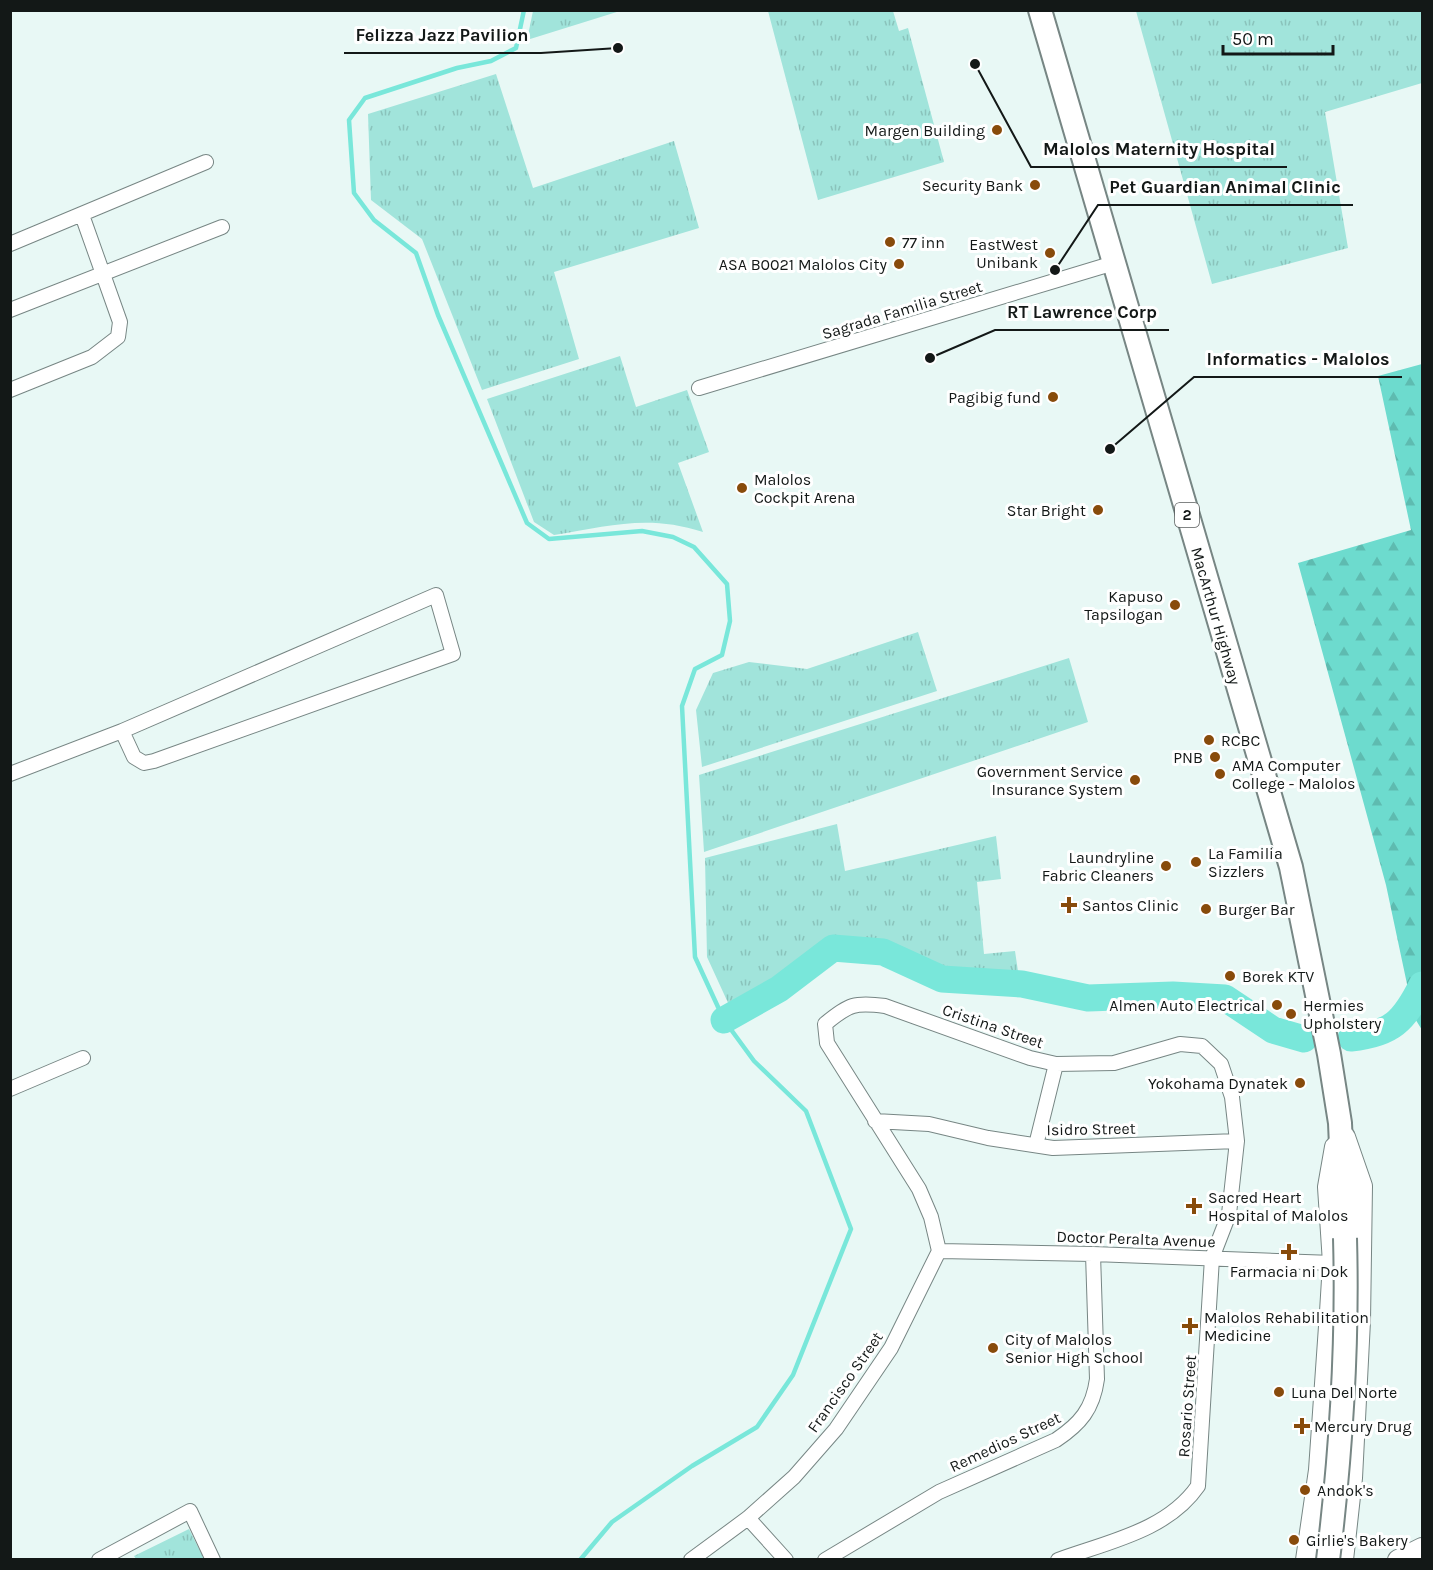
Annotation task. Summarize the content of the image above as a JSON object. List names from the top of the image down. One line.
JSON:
{"streets":{"highway":["2","MacArthur Highway"],"street":["Sagrada Familia Street","Cristina Street","Isidro Street","Doctor Peralta Avenue","Francisco Street","Rosario Street","Remedios Street"]},"crossings":[["Sagrada Familia Street","MacArthur Highway"],["MacArthur Highway","Doctor Peralta Avenue"],["Cristina Street","Isidro Street"],["Cristina Street","Rosario Street"],["Isidro Street","Rosario Street"],["Doctor Peralta Avenue","Francisco Street"],["Doctor Peralta Avenue","Rosario Street"],["Doctor Peralta Avenue","Remedios Street"]],"places":{"other":["Felizza Jazz Pavilion","Malolos Maternity Hospital","Margen Building","Security Bank","77 inn","EastWest Unibank","ASA B0021 Malolos City","Pet Guardian Animal Clinic","RT Lawrence Corp","Pagibig fund","Informatics - Malolos","Malolos Cockpit Arena","Star Bright","Kapuso Tapsilogan","RCBC","PNB","AMA Computer College - Malolos","Government Service Insurance System","La Familia Sizzlers","Laundryline Fabric Cleaners","Burger Bar","Borek KTV","Almen Auto Electrical","Hermies Upholstery","Yokohama Dynatek","City of Malolos Senior High School","Luna Del Norte","Andok's","Girlie's Bakery"],"health":["Santos Clinic","Sacred Heart Hospital of Malolos","Farmacia ni Dok","Malolos Rehabilitation Medicine","Mercury Drug"]},"scale_bar":"50 m"}
